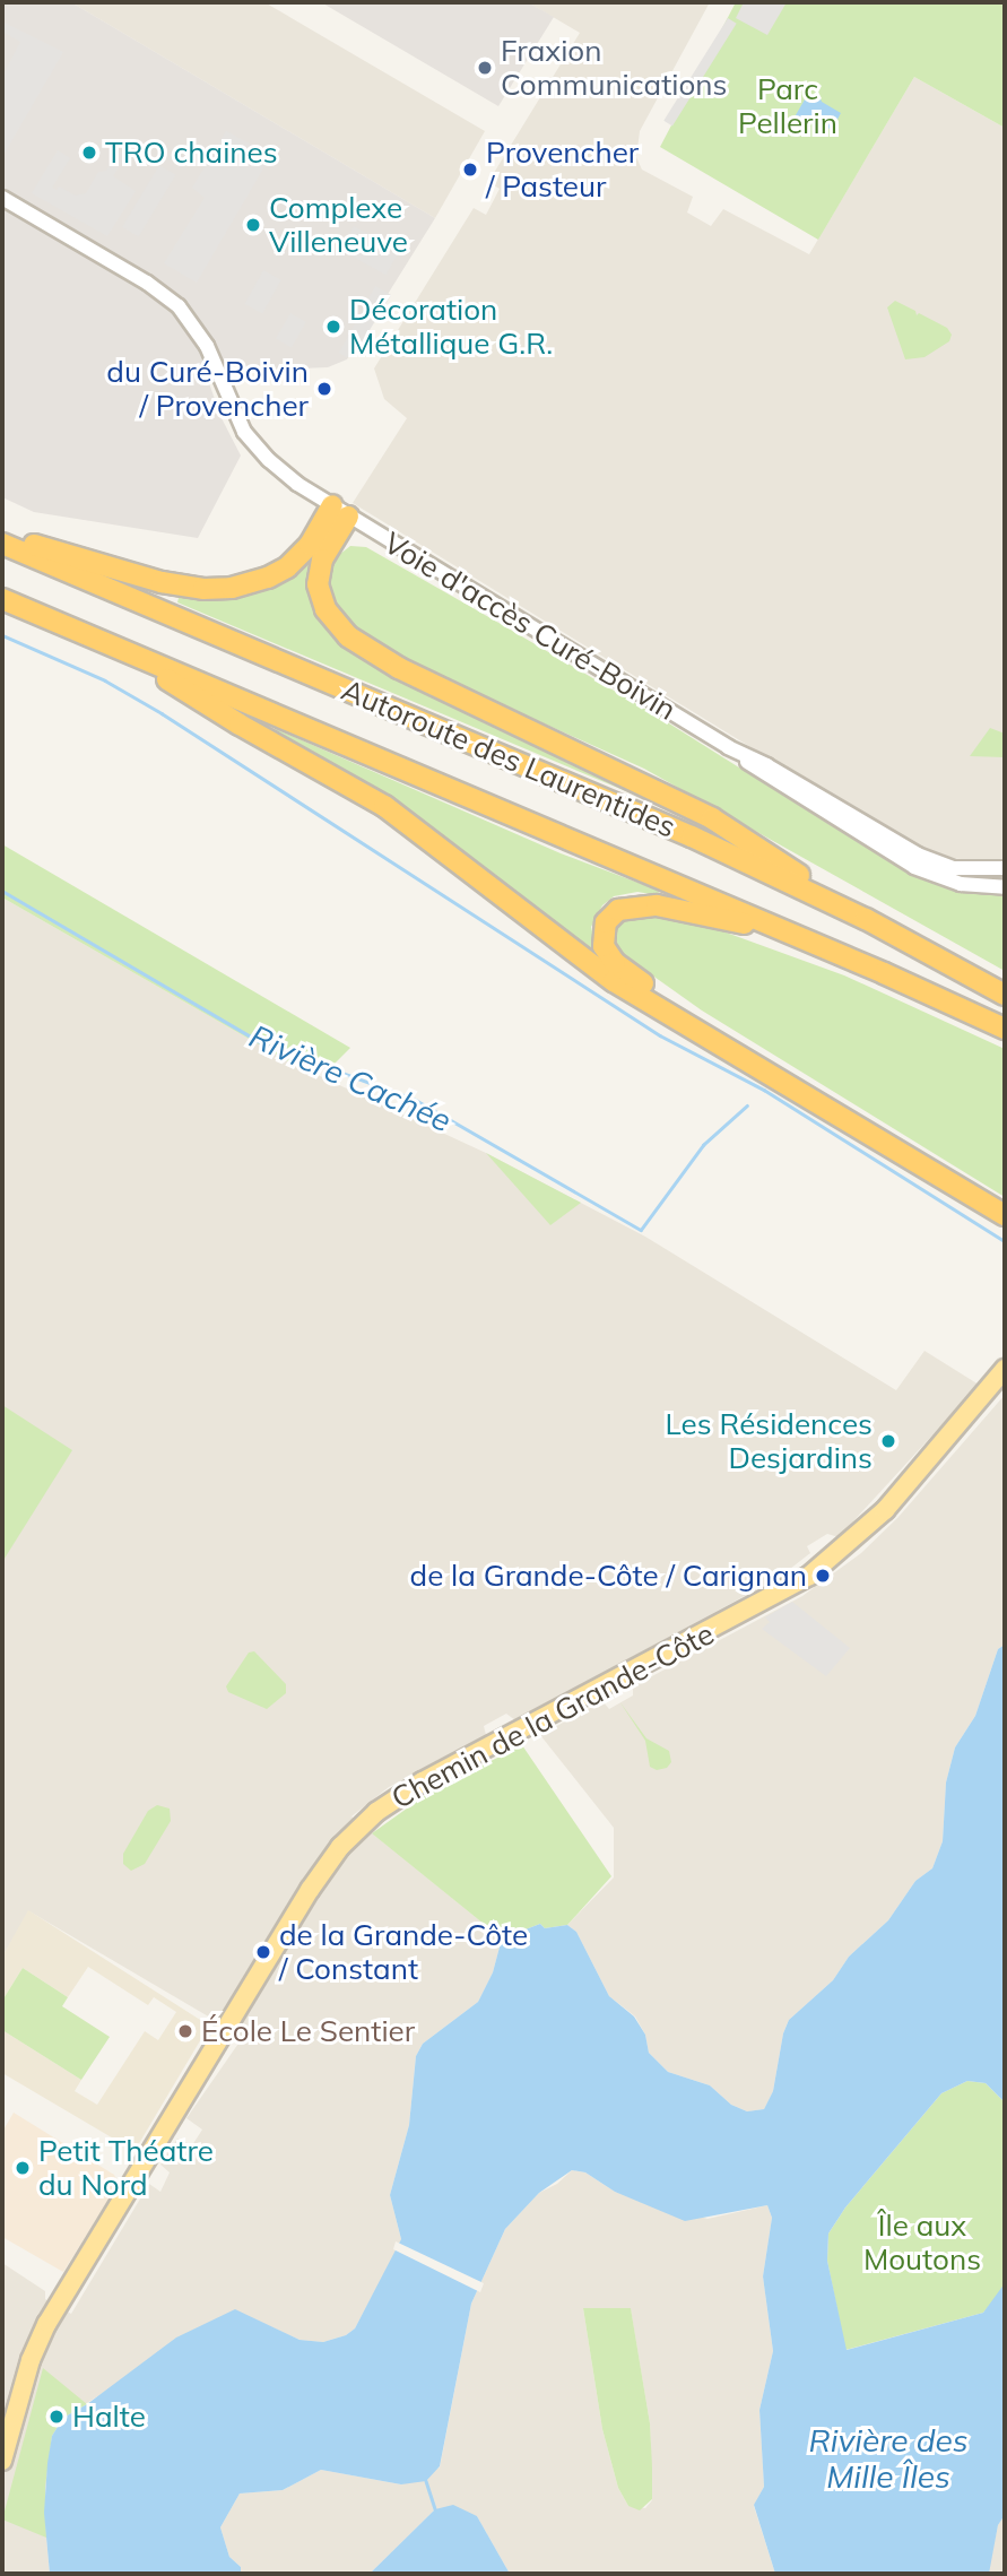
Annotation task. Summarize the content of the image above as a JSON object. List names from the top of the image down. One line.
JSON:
{"streets":{"highway":["Autoroute des Laurentides"],"main road":["Chemin de la Grande-Côte"],"street":["Voie d'accès Curé-Boivin"]},"water":["Rivière Cachée","Rivière des Mille Îles"],"parks":["Parc Pellerin","Île aux Moutons"],"places":["Fraxion Communications","TRO chaines","Provencher / Pasteur","Complexe Villeneuve","Décoration Métallique G.R.","du Curé-Boivin / Provencher","Les Résidences Desjardins","de la Grande-Côte / Carignan","de la Grande-Côte / Constant","École Le Sentier","Petit Théatre du Nord","Halte"]}
